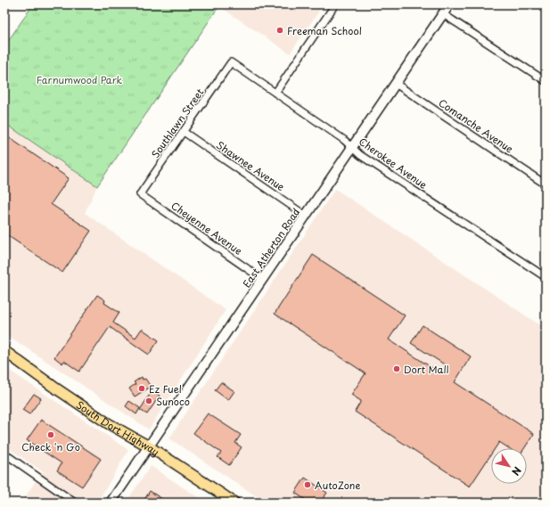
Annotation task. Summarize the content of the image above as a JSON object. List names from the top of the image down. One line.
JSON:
{"streets":{"main road":["South Dort Highway"],"street":["Southlawn Street","Comanche Avenue","Cherokee Avenue","Shawnee Avenue","Cheyenne Avenue","East Atherton Road"]},"crossings":[["Southlawn Street","Cherokee Avenue"],["Southlawn Street","Shawnee Avenue"],["Southlawn Street","Cheyenne Avenue"],["Comanche Avenue","East Atherton Road"],["Cherokee Avenue","East Atherton Road"],["Shawnee Avenue","East Atherton Road"],["Cheyenne Avenue","East Atherton Road"],["East Atherton Road","South Dort Highway"]],"parks":["Farnumwood Park"],"places":["Freeman School","Dort Mall","Ez Fuel","Sunoco","Check 'n Go","AutoZone"],"north":"bottom right"}
